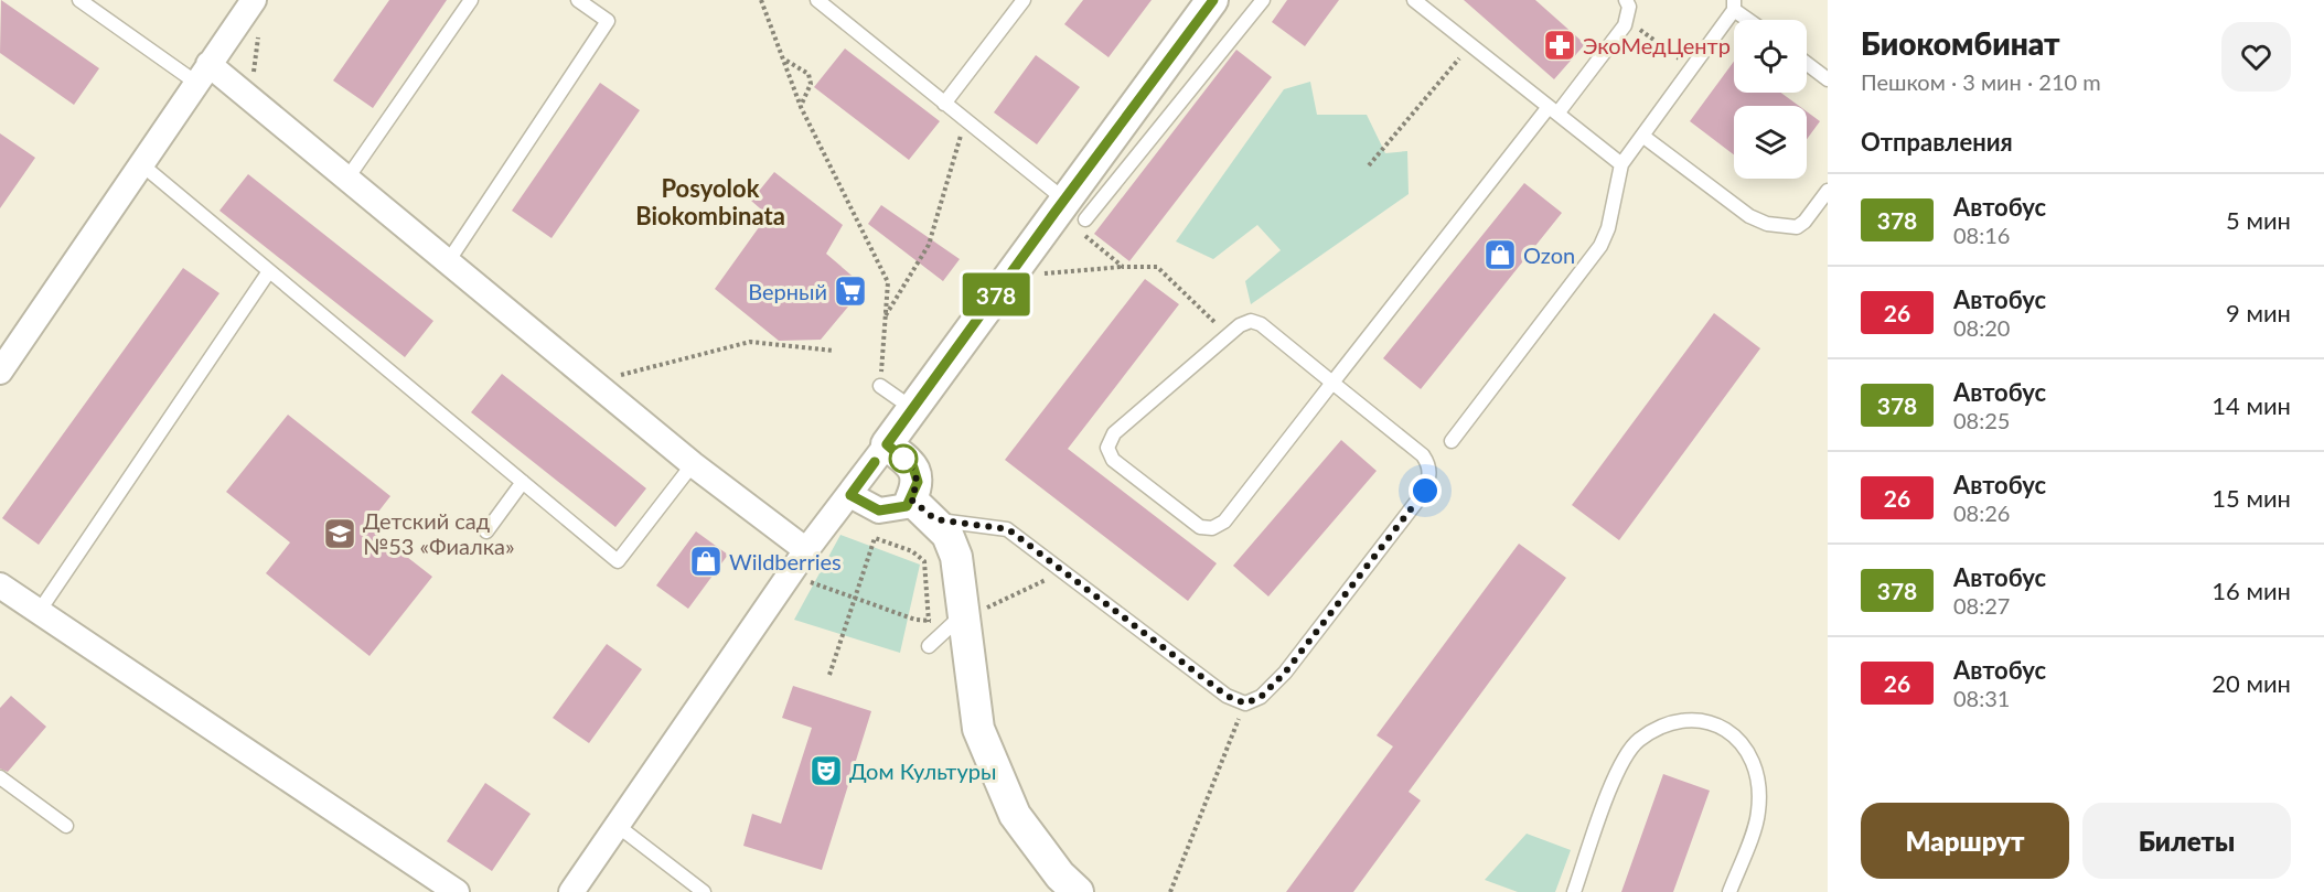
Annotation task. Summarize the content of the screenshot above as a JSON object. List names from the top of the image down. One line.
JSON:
{"districts":["Posyolok Biokombinata"],"places":{"pharmacy":["ЭкоМедЦентр"],"shop":["Ozon","Wildberries"],"supermarket":["Верный"],"school or university":["Детский сад №53 «Фиалка»"],"theatre":["Дом Культуры"]},"lines":["bus line 378"],"page":{"on_map":"378","heading":[["Биокомбинат","Пешком · 3 мин · 210 m"],"Отправления"],"list":[{"mark":"378","name":"Автобус","note":"08:16","value":"5 мин"},{"mark":"26","name":"Автобус","note":"08:20","value":"9 мин"},{"mark":"378","name":"Автобус","note":"08:25","value":"14 мин"},{"mark":"26","name":"Автобус","note":"08:26","value":"15 мин"},{"mark":"378","name":"Автобус","note":"08:27","value":"16 мин"},{"mark":"26","name":"Автобус","note":"08:31","value":"20 мин"}],"buttons":["Маршрут","Билеты"]}}
